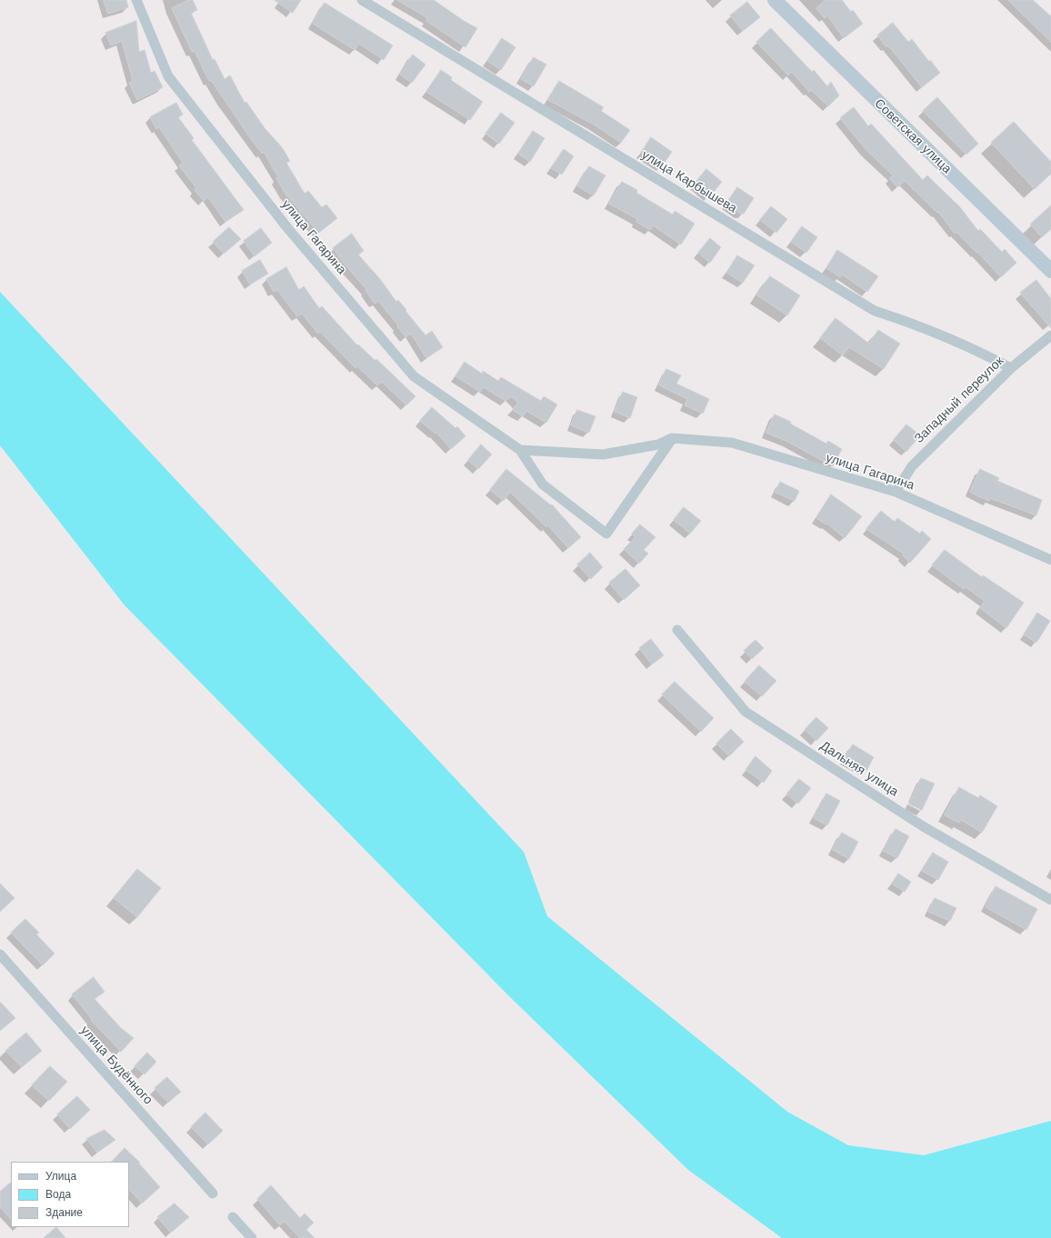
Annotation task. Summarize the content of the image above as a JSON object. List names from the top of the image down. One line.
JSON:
{"streets":{"street":["Советская улица","улица Карбышева","улица Гагарина","Западный переулок","Дальняя улица","улица Будённого"]},"crossings":[["улица Карбышева","Западный переулок"],["улица Гагарина","Западный переулок"]],"legend":["Улица","Вода","Здание"]}
